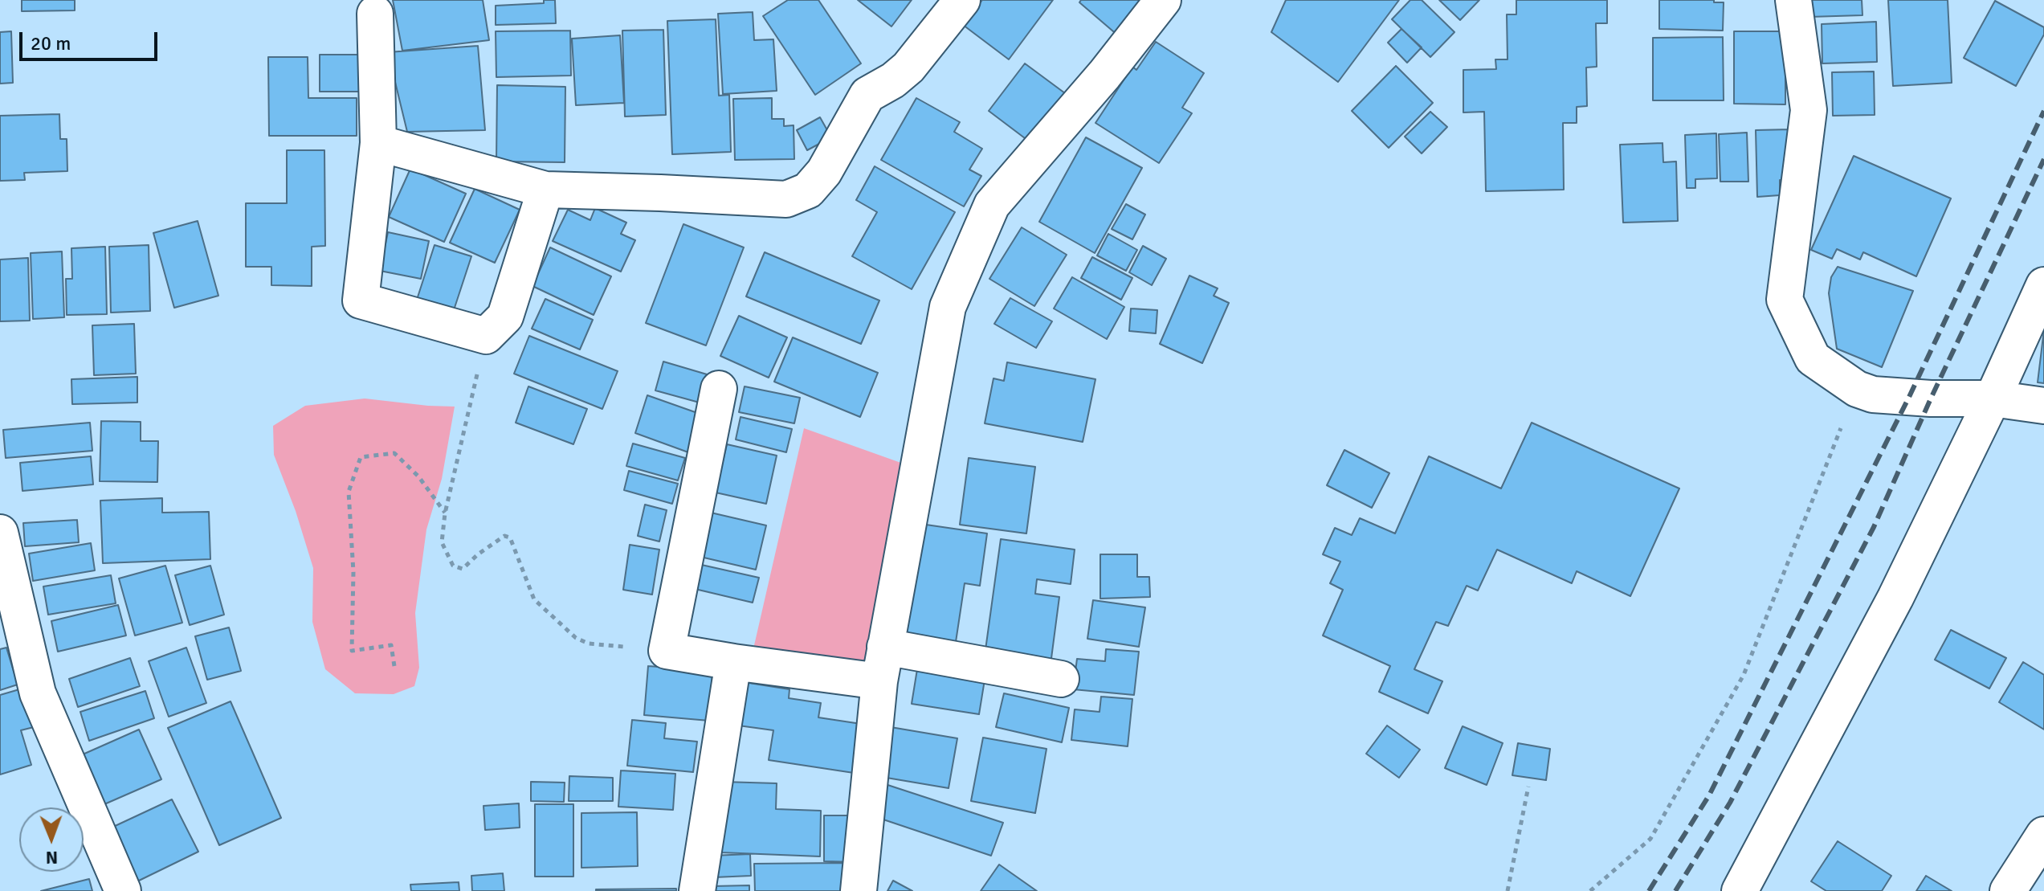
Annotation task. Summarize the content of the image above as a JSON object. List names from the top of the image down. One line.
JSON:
{"scale_bar":"20 m","north":"bottom"}
